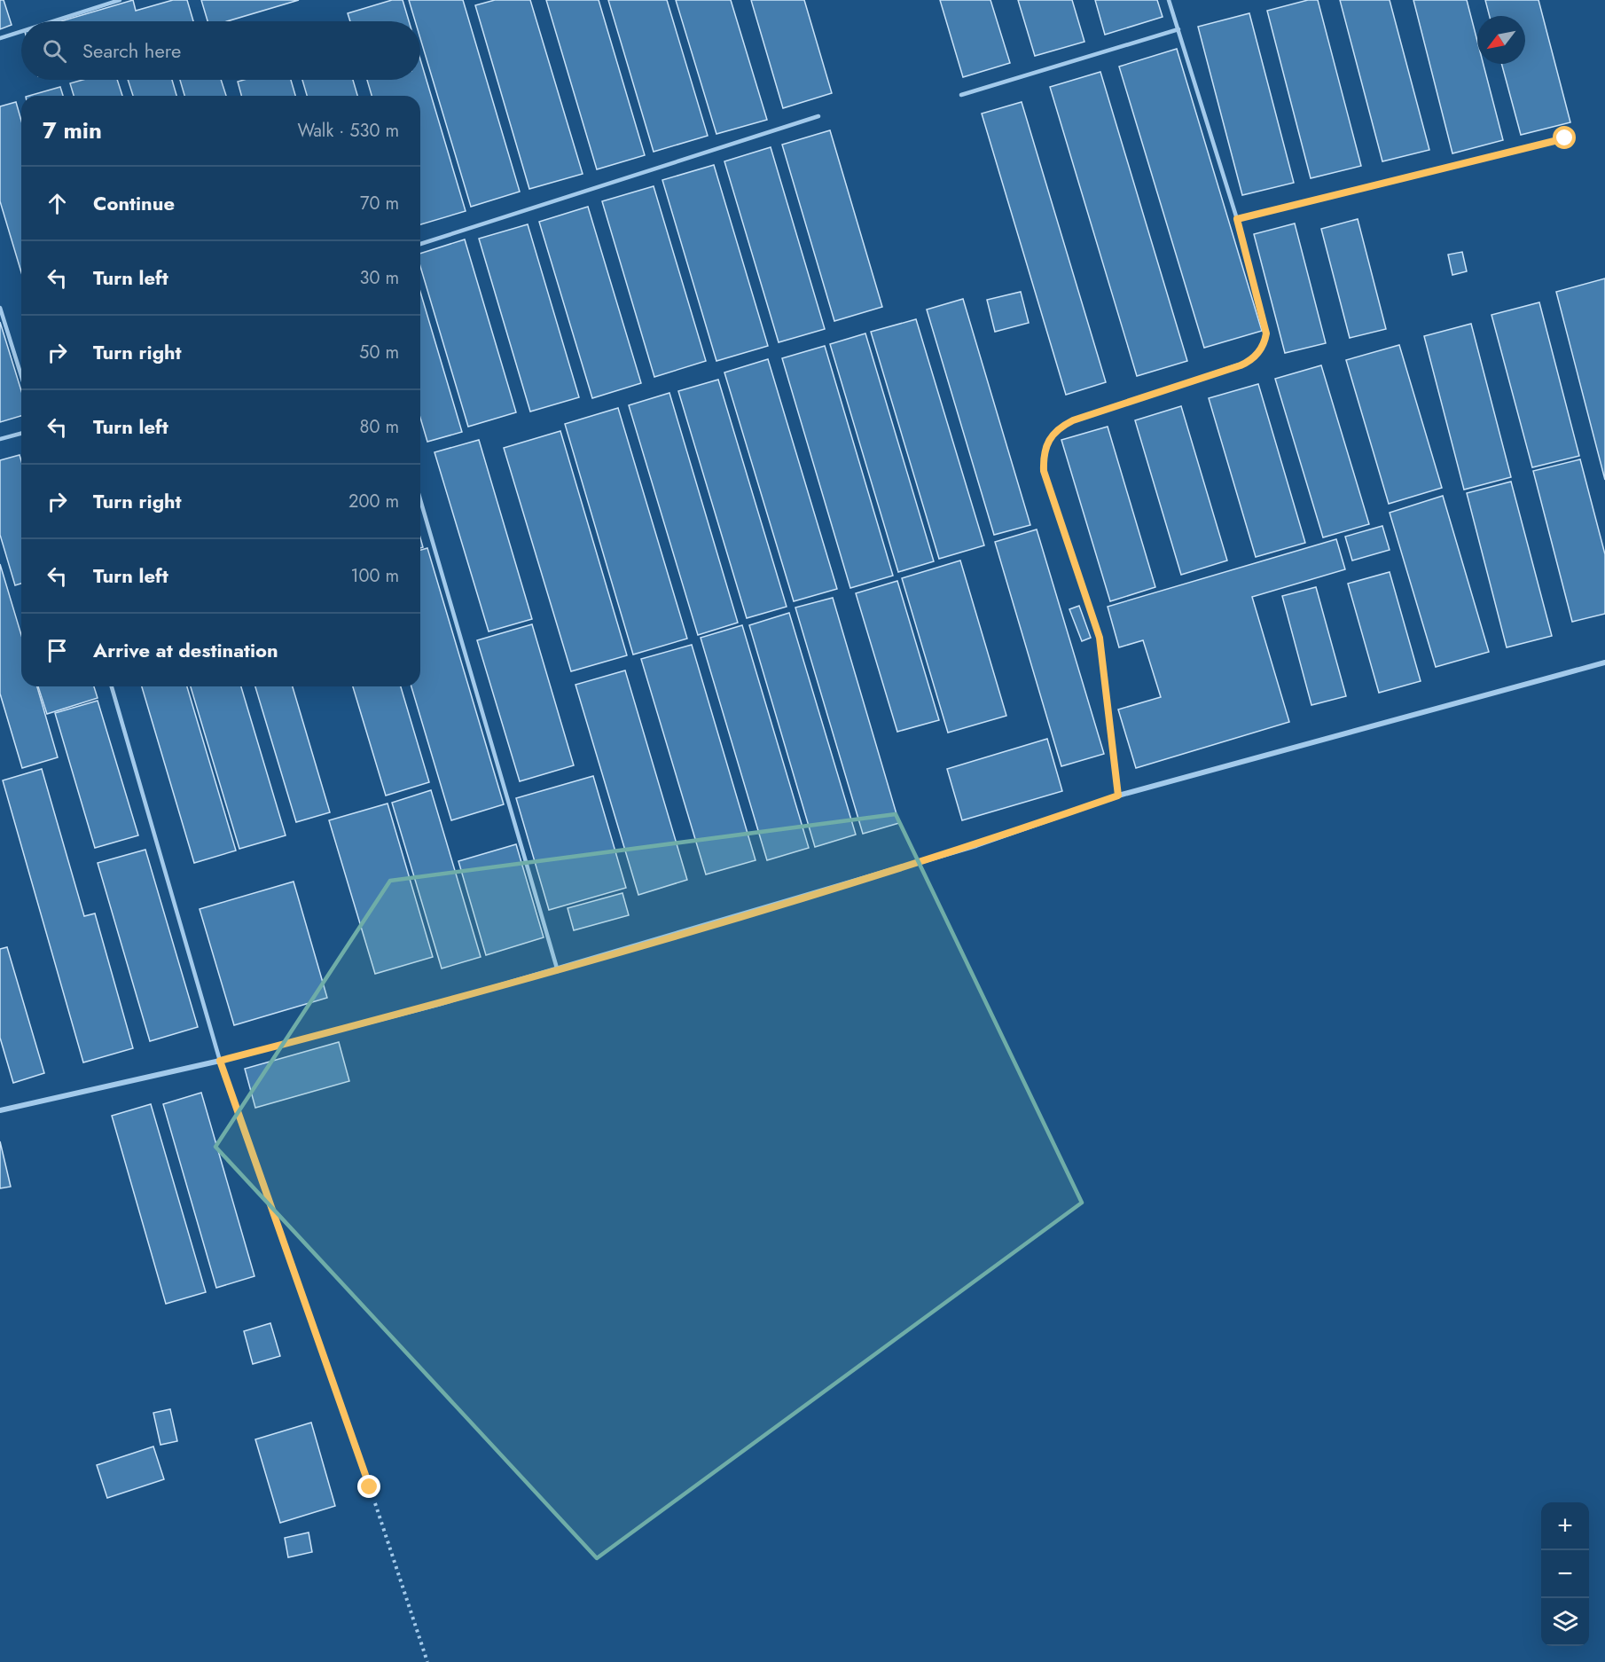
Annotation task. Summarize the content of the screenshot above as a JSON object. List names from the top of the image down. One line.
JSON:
{"north":"bottom left","page":{"search":"Search here","heading":["7 min","Walk · 530 m"],"list":[["Continue","70 m"],["Turn left","30 m"],["Turn right","50 m"],["Turn left","80 m"],["Turn right","200 m"],["Turn left","100 m"],"Arrive at destination"],"map_buttons":["+","−"]}}
